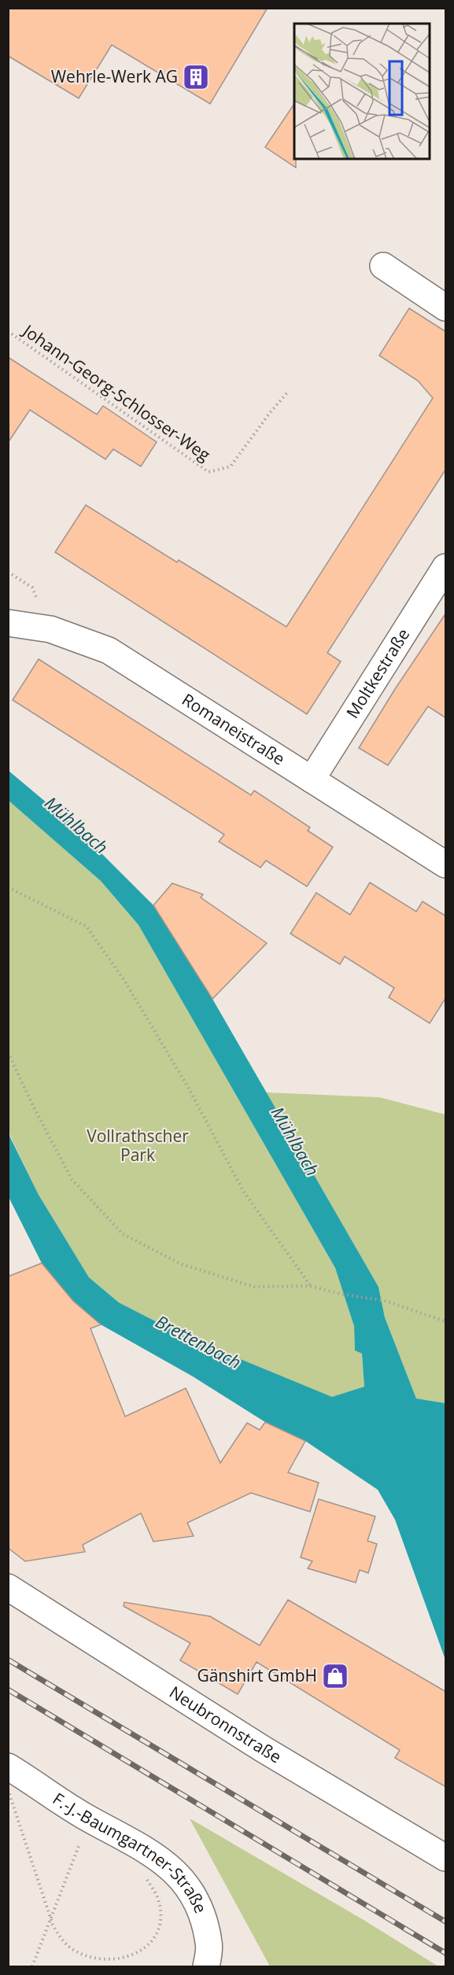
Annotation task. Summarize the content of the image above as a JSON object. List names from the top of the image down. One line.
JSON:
{"streets":{"street":["Moltkestraße","Romaneistraße","Neubronnstraße","F.-J.-Baumgartner-Straße"],"path":["Johann-Georg-Schlosser-Weg"]},"crossings":[["Moltkestraße","Romaneistraße"]],"water":["Mühlbach","Brettenbach"],"parks":["Vollrathscher Park"],"places":{"building":["Wehrle-Werk AG"],"shop":["Gänshirt GmbH"]}}
